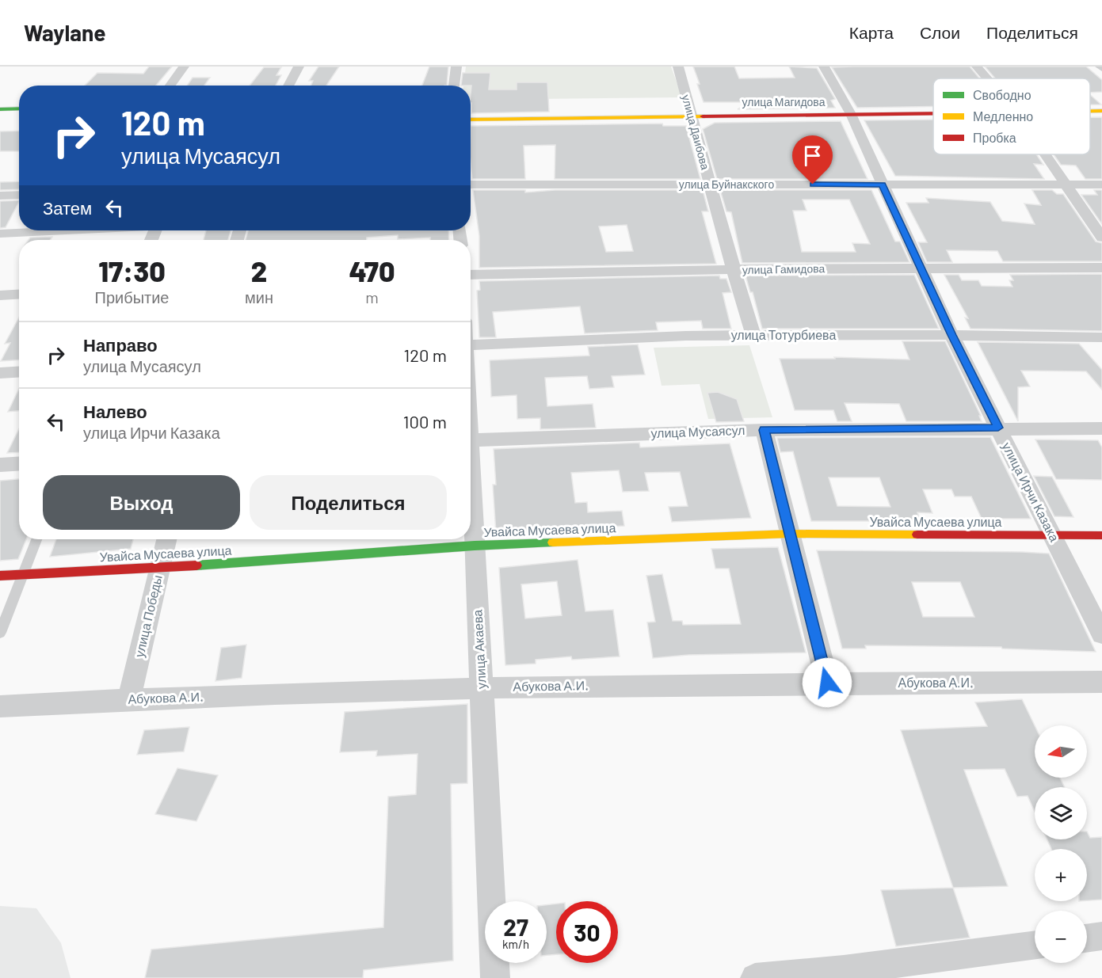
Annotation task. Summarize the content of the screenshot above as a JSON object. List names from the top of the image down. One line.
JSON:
{"streets":{"main road":["улица Магидова","Увайса Мусаева улица"],"street":["улица Даибова","улица Буйнакского","улица Гамидова","улица Тотурбиева","улица Мусаясул","улица Ирчи Казака","улица Победы","улица Акаева","Абукова А.И."]},"crossings":[["улица Магидова","улица Даибова"],["улица Магидова","улица Ирчи Казака"],["улица Даибова","улица Буйнакского"],["улица Даибова","улица Гамидова"],["улица Даибова","улица Тотурбиева"],["улица Буйнакского","улица Ирчи Казака"],["улица Гамидова","улица Ирчи Казака"],["улица Тотурбиева","улица Ирчи Казака"],["улица Мусаясул","улица Ирчи Казака"],["улица Ирчи Казака","Увайса Мусаева улица"],["Увайса Мусаева улица","улица Победы"],["Увайса Мусаева улица","улица Акаева"],["улица Победы","Абукова А.И."],["улица Акаева","Абукова А.И."]],"legend":["Свободно","Медленно","Пробка"],"north":"left","page":{"header":"Waylane","nav":["Карта","Слои","Поделиться"],"turn":["120 m","улица Мусаясул"],"then":"Затем","eta":["17:30","Прибытие","2","мин","470","m"],"list":[{"name":"Направо","note":"улица Мусаясул","value":"120 m"},{"name":"Налево","note":"улица Ирчи Казака","value":"100 m"}],"buttons":["Выход","Поделиться"],"map_buttons":["+","−"],"speed":"27 km/h","limit":"30"}}
